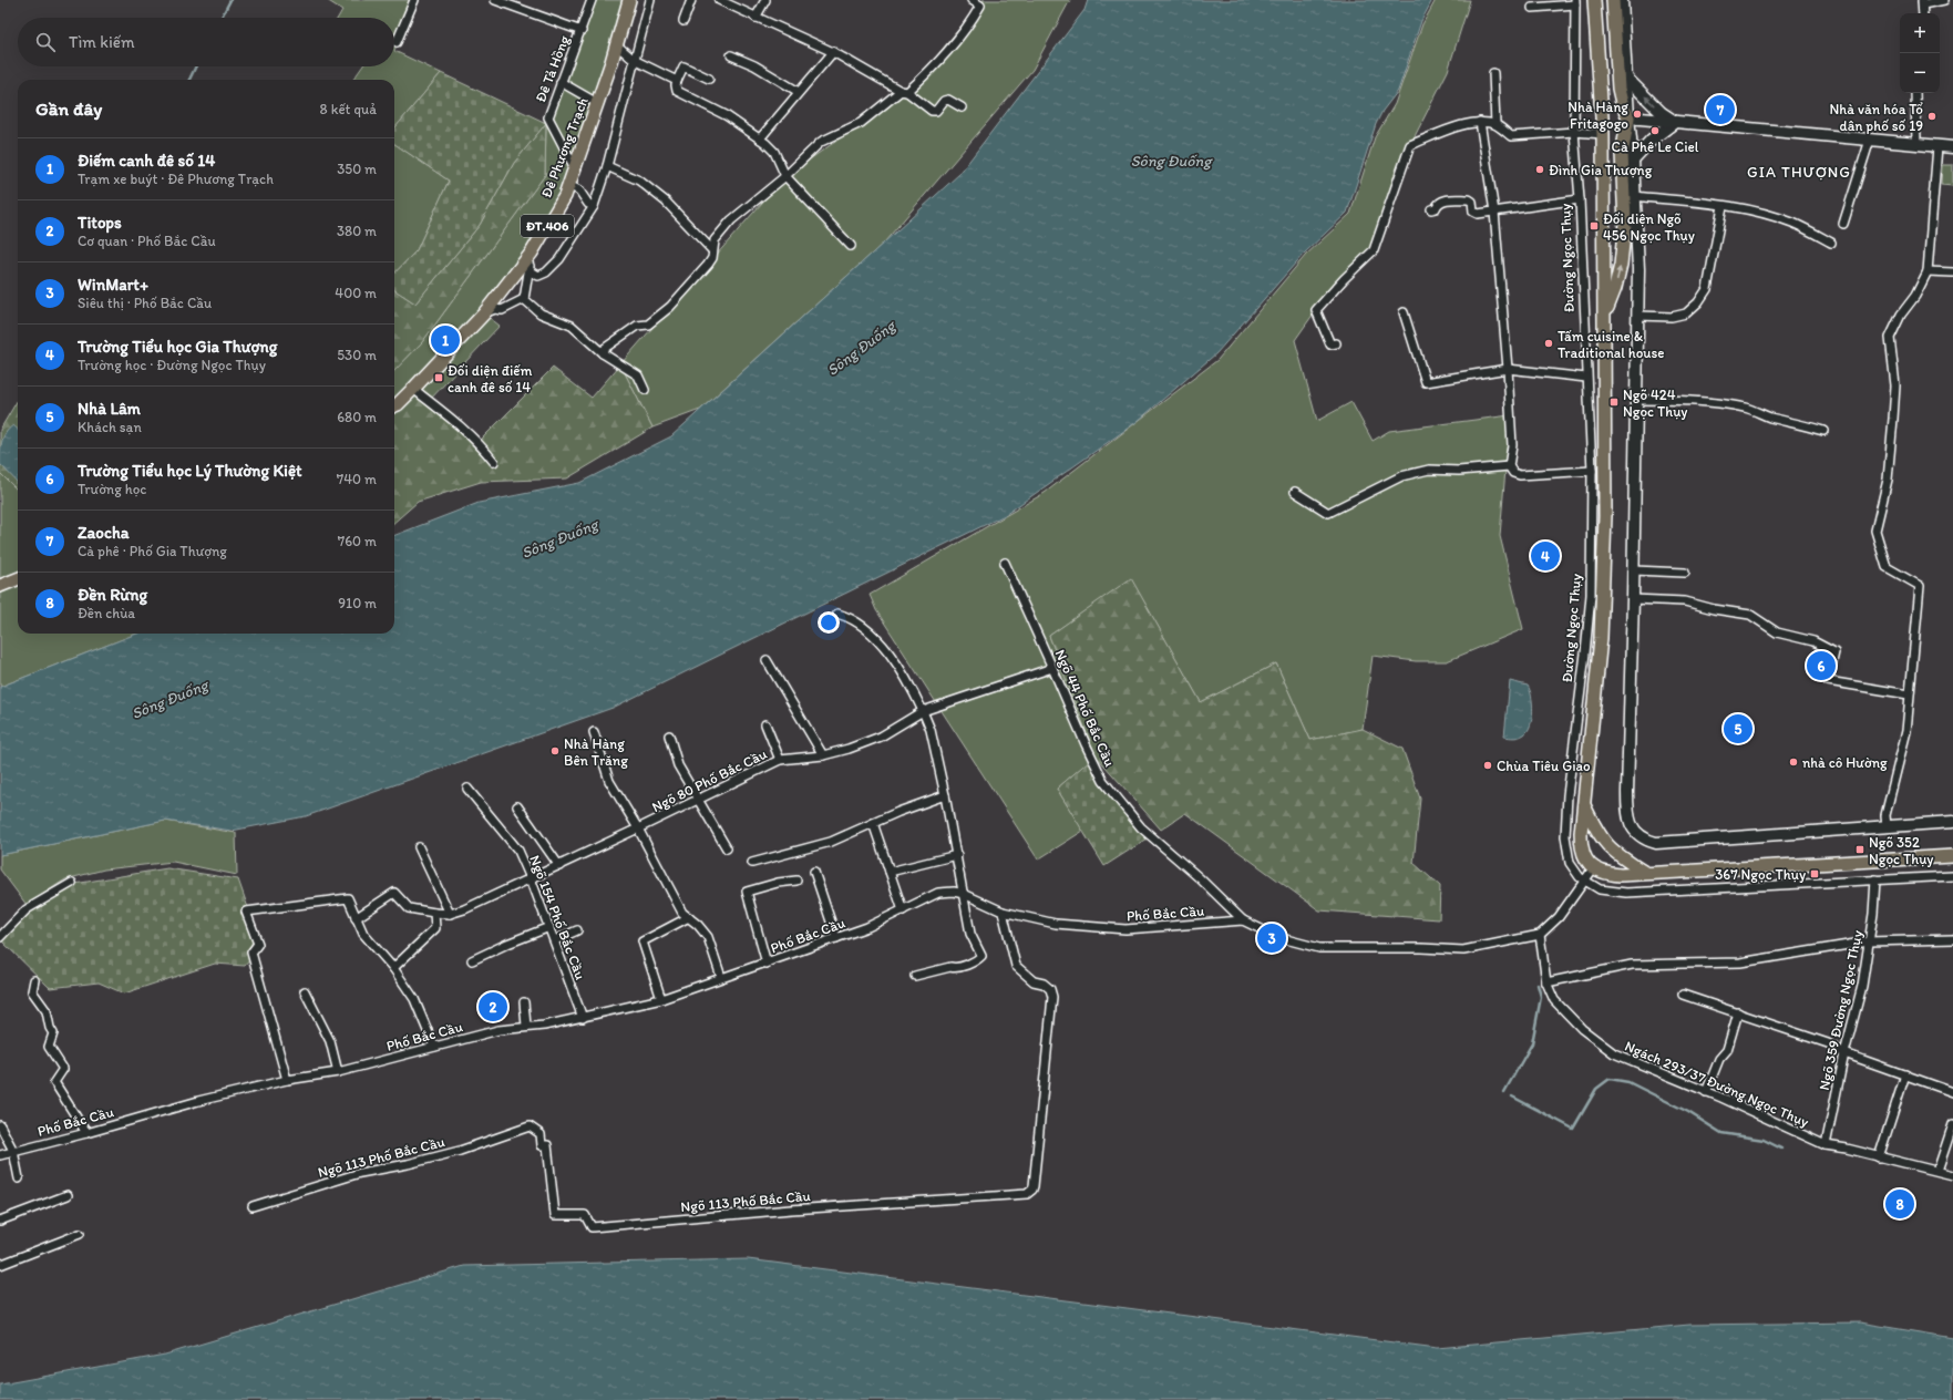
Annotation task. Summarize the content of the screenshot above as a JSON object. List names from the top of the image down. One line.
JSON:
{"streets":{"main road":["Đê Phương Trạch","ĐT.406","Đường Ngọc Thụy"],"street":["Đê Tả Hồng","Ngõ 44 Phố Bắc Cầu","Ngõ 80 Phố Bắc Cầu","Phố Bắc Cầu","Ngõ 154 Phố Bắc Cầu","Ngõ 359 Đường Ngọc Thụy","Ngách 293/37 Đường Ngọc Thụy","Ngõ 113 Phố Bắc Cầu"]},"crossings":[["Đê Tả Hồng","Đê Phương Trạch"],["Đường Ngọc Thụy","Ngõ 359 Đường Ngọc Thụy"],["Ngõ 44 Phố Bắc Cầu","Ngõ 80 Phố Bắc Cầu"],["Ngõ 44 Phố Bắc Cầu","Phố Bắc Cầu"],["Ngõ 80 Phố Bắc Cầu","Ngõ 154 Phố Bắc Cầu"],["Phố Bắc Cầu","Ngõ 154 Phố Bắc Cầu"],["Phố Bắc Cầu","Ngõ 113 Phố Bắc Cầu"],["Ngõ 359 Đường Ngọc Thụy","Ngách 293/37 Đường Ngọc Thụy"]],"districts":["GIA THƯỢNG"],"water":["Sông Đuống"],"places":{"other":["Nhà Hàng Fritagogo","Nhà văn hóa Tổ dân phố số 19","Cà Phê Le Ciel","Đình Gia Thượng","Tấm cuisine & Traditional house","Nhà Hàng Bên Trăng","nhà cô Hường","Chùa Tiêu Giao"],"transit":["Đối diện Ngõ 456 Ngọc Thụy","Đối diện điếm canh đê số 14","Ngõ 424 Ngọc Thụy","Ngõ 352 Ngọc Thụy","367 Ngọc Thụy"]},"page":{"map_buttons":["+","−"],"search":"Tìm kiếm","heading":["Gần đây","8 kết quả"],"pins":["7","1","4","6","5","3","2","8"],"list":[{"mark":"1","name":"Điếm canh đê số 14","note":"Trạm xe buýt · Đê Phương Trạch","value":"350 m"},{"mark":"2","name":"Titops","note":"Cơ quan · Phố Bắc Cầu","value":"380 m"},{"mark":"3","name":"WinMart+","note":"Siêu thị · Phố Bắc Cầu","value":"400 m"},{"mark":"4","name":"Trường Tiểu học Gia Thượng","note":"Trường học · Đường Ngọc Thụy","value":"530 m"},{"mark":"5","name":"Nhà Lâm","note":"Khách sạn","value":"680 m"},{"mark":"6","name":"Trường Tiểu học Lý Thường Kiệt","note":"Trường học","value":"740 m"},{"mark":"7","name":"Zaocha","note":"Cà phê · Phố Gia Thượng","value":"760 m"},{"mark":"8","name":"Đền Rừng","note":"Đền chùa","value":"910 m"}]}}
